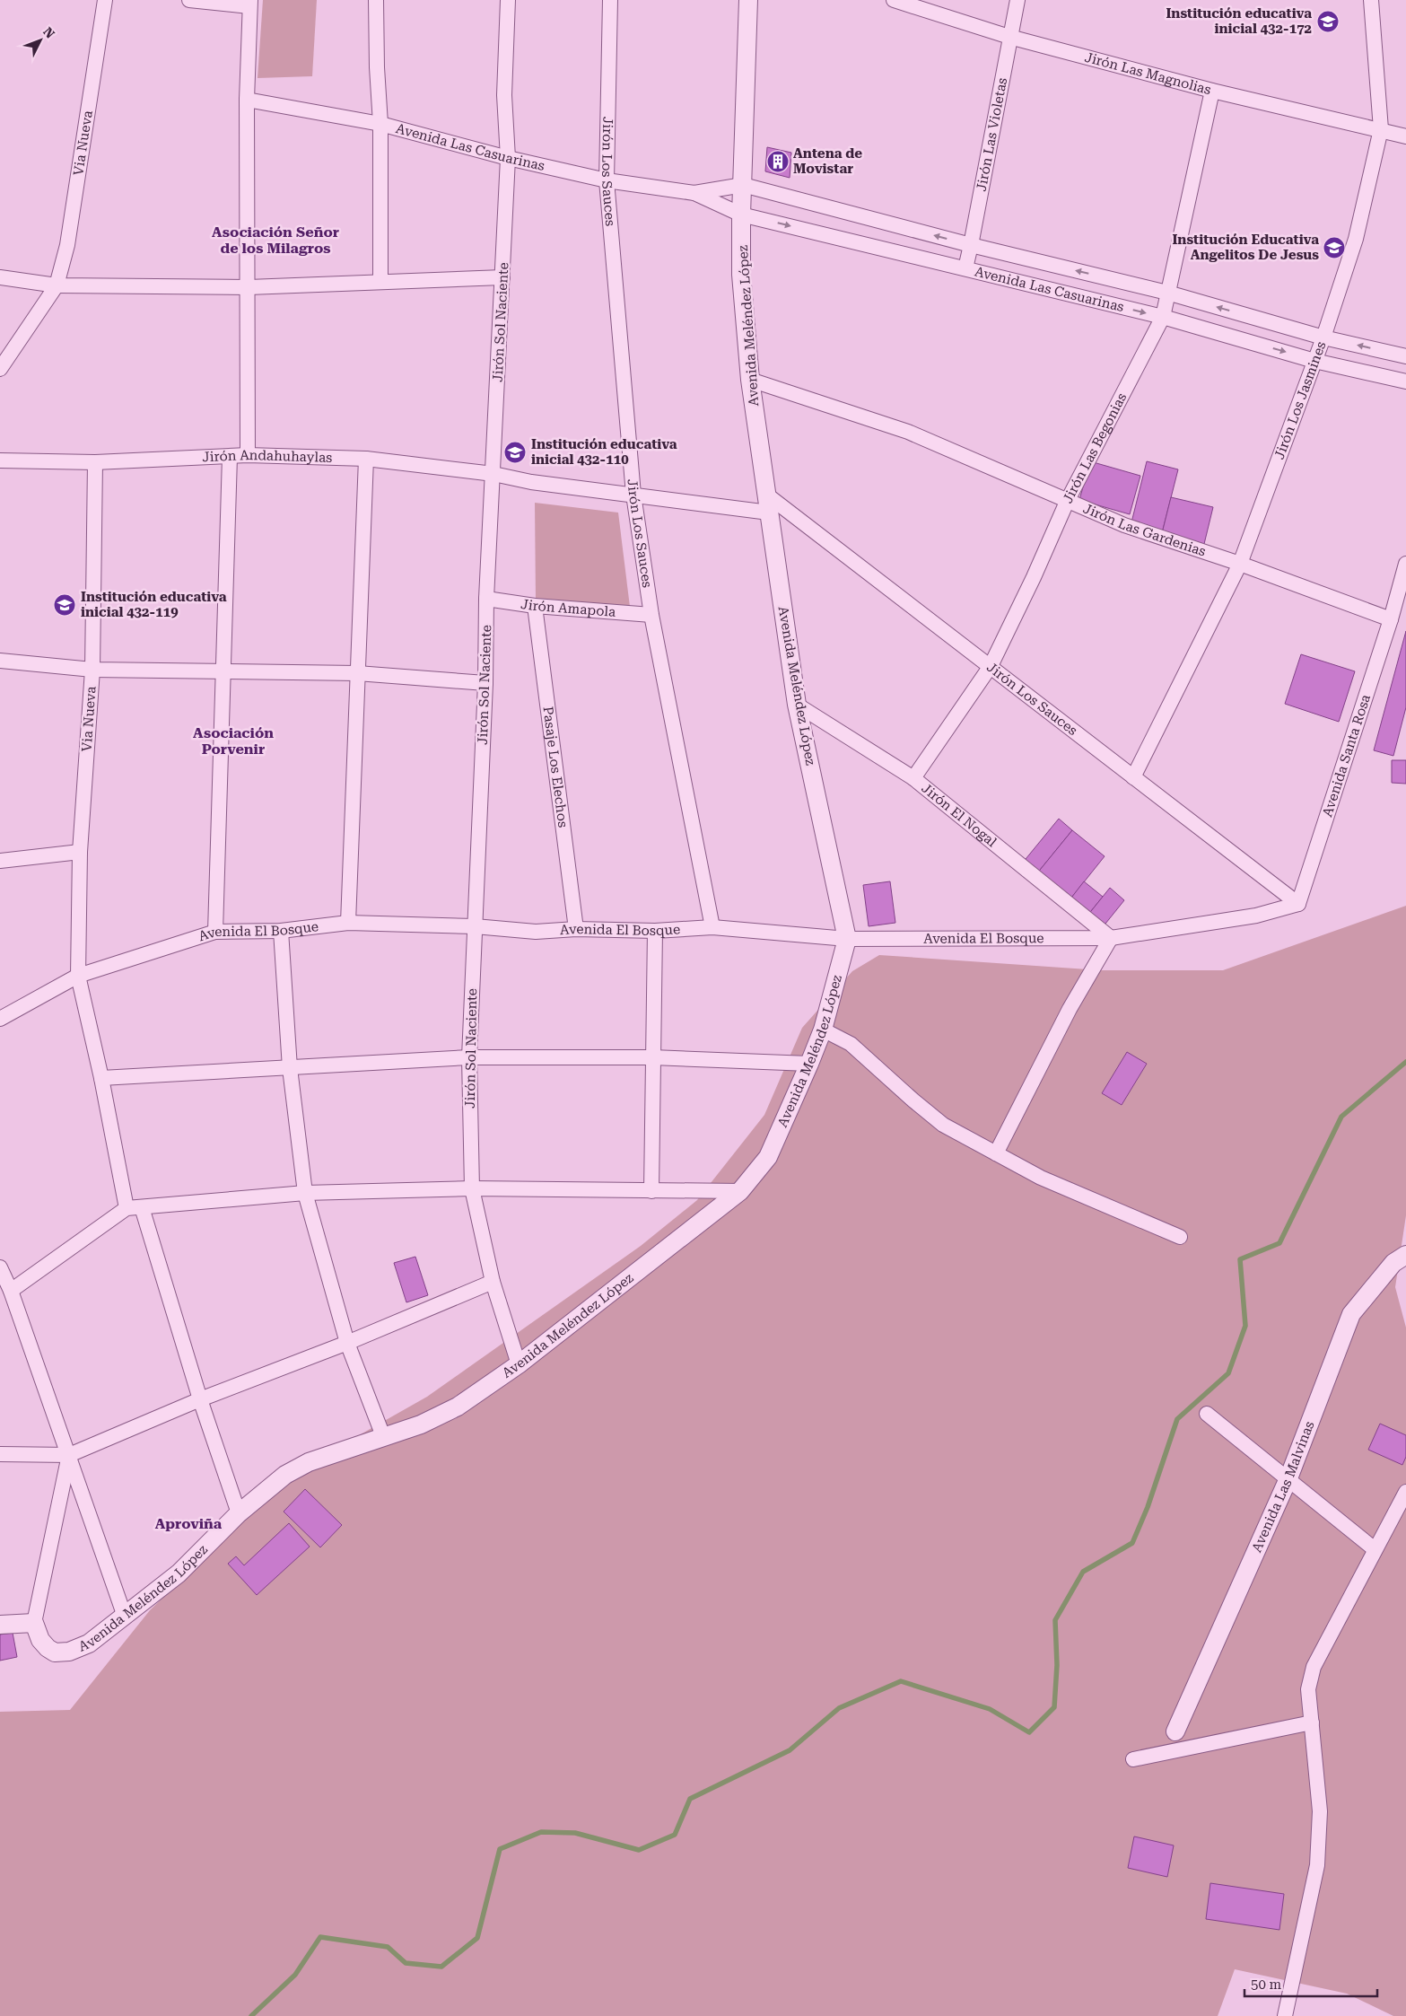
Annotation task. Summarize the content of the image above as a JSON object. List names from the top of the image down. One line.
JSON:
{"streets":{"street":["Jirón Las Magnolias","Jirón Las Violetas","Via Nueva","Avenida Las Casuarinas","Jirón Los Sauces","Jirón Sol Naciente","Avenida Meléndez López","Jirón Los Jasmines","Jirón Las Begonias","Jirón Andahuhaylas","Jirón Las Gardenias","Jirón Amapola","Avenida Santa Rosa","Pasaje Los Elechos","Jirón El Nogal","Avenida El Bosque","Avenida Las Malvinas"]},"crossings":[["Jirón Las Magnolias","Jirón Las Violetas"],["Jirón Las Magnolias","Jirón Los Jasmines"],["Jirón Las Magnolias","Jirón Las Begonias"],["Jirón Las Violetas","Avenida Las Casuarinas"],["Via Nueva","Jirón Andahuhaylas"],["Via Nueva","Avenida El Bosque"],["Avenida Las Casuarinas","Jirón Los Sauces"],["Avenida Las Casuarinas","Jirón Sol Naciente"],["Avenida Las Casuarinas","Avenida Meléndez López"],["Avenida Las Casuarinas","Jirón Los Jasmines"],["Avenida Las Casuarinas","Jirón Las Begonias"],["Jirón Los Sauces","Avenida Meléndez López"],["Jirón Los Sauces","Jirón Los Jasmines"],["Jirón Los Sauces","Jirón Las Begonias"],["Jirón Los Sauces","Jirón Andahuhaylas"],["Jirón Los Sauces","Jirón Amapola"],["Jirón Los Sauces","Avenida Santa Rosa"],["Jirón Los Sauces","Avenida El Bosque"],["Jirón Sol Naciente","Avenida Meléndez López"],["Jirón Sol Naciente","Jirón Andahuhaylas"],["Jirón Sol Naciente","Jirón Amapola"],["Jirón Sol Naciente","Avenida El Bosque"],["Avenida Meléndez López","Jirón Las Gardenias"],["Avenida Meléndez López","Jirón El Nogal"],["Avenida Meléndez López","Avenida El Bosque"],["Jirón Los Jasmines","Jirón Las Gardenias"],["Jirón Las Begonias","Jirón Las Gardenias"],["Jirón Las Begonias","Jirón El Nogal"],["Jirón Las Gardenias","Avenida Santa Rosa"],["Jirón Amapola","Pasaje Los Elechos"],["Avenida Santa Rosa","Avenida El Bosque"],["Pasaje Los Elechos","Avenida El Bosque"],["Jirón El Nogal","Avenida El Bosque"]],"districts":["Asociación Señor de los Milagros","Asociación Porvenir","Aproviña"],"places":{"school or university":["Institución educativa inicial 432-172","Institución Educativa Angelitos De Jesus","Institución educativa inicial 432-110","Institución educativa inicial 432-119"],"building":["Antena de Movistar"]},"scale_bar":"50 m","north":"top right"}
